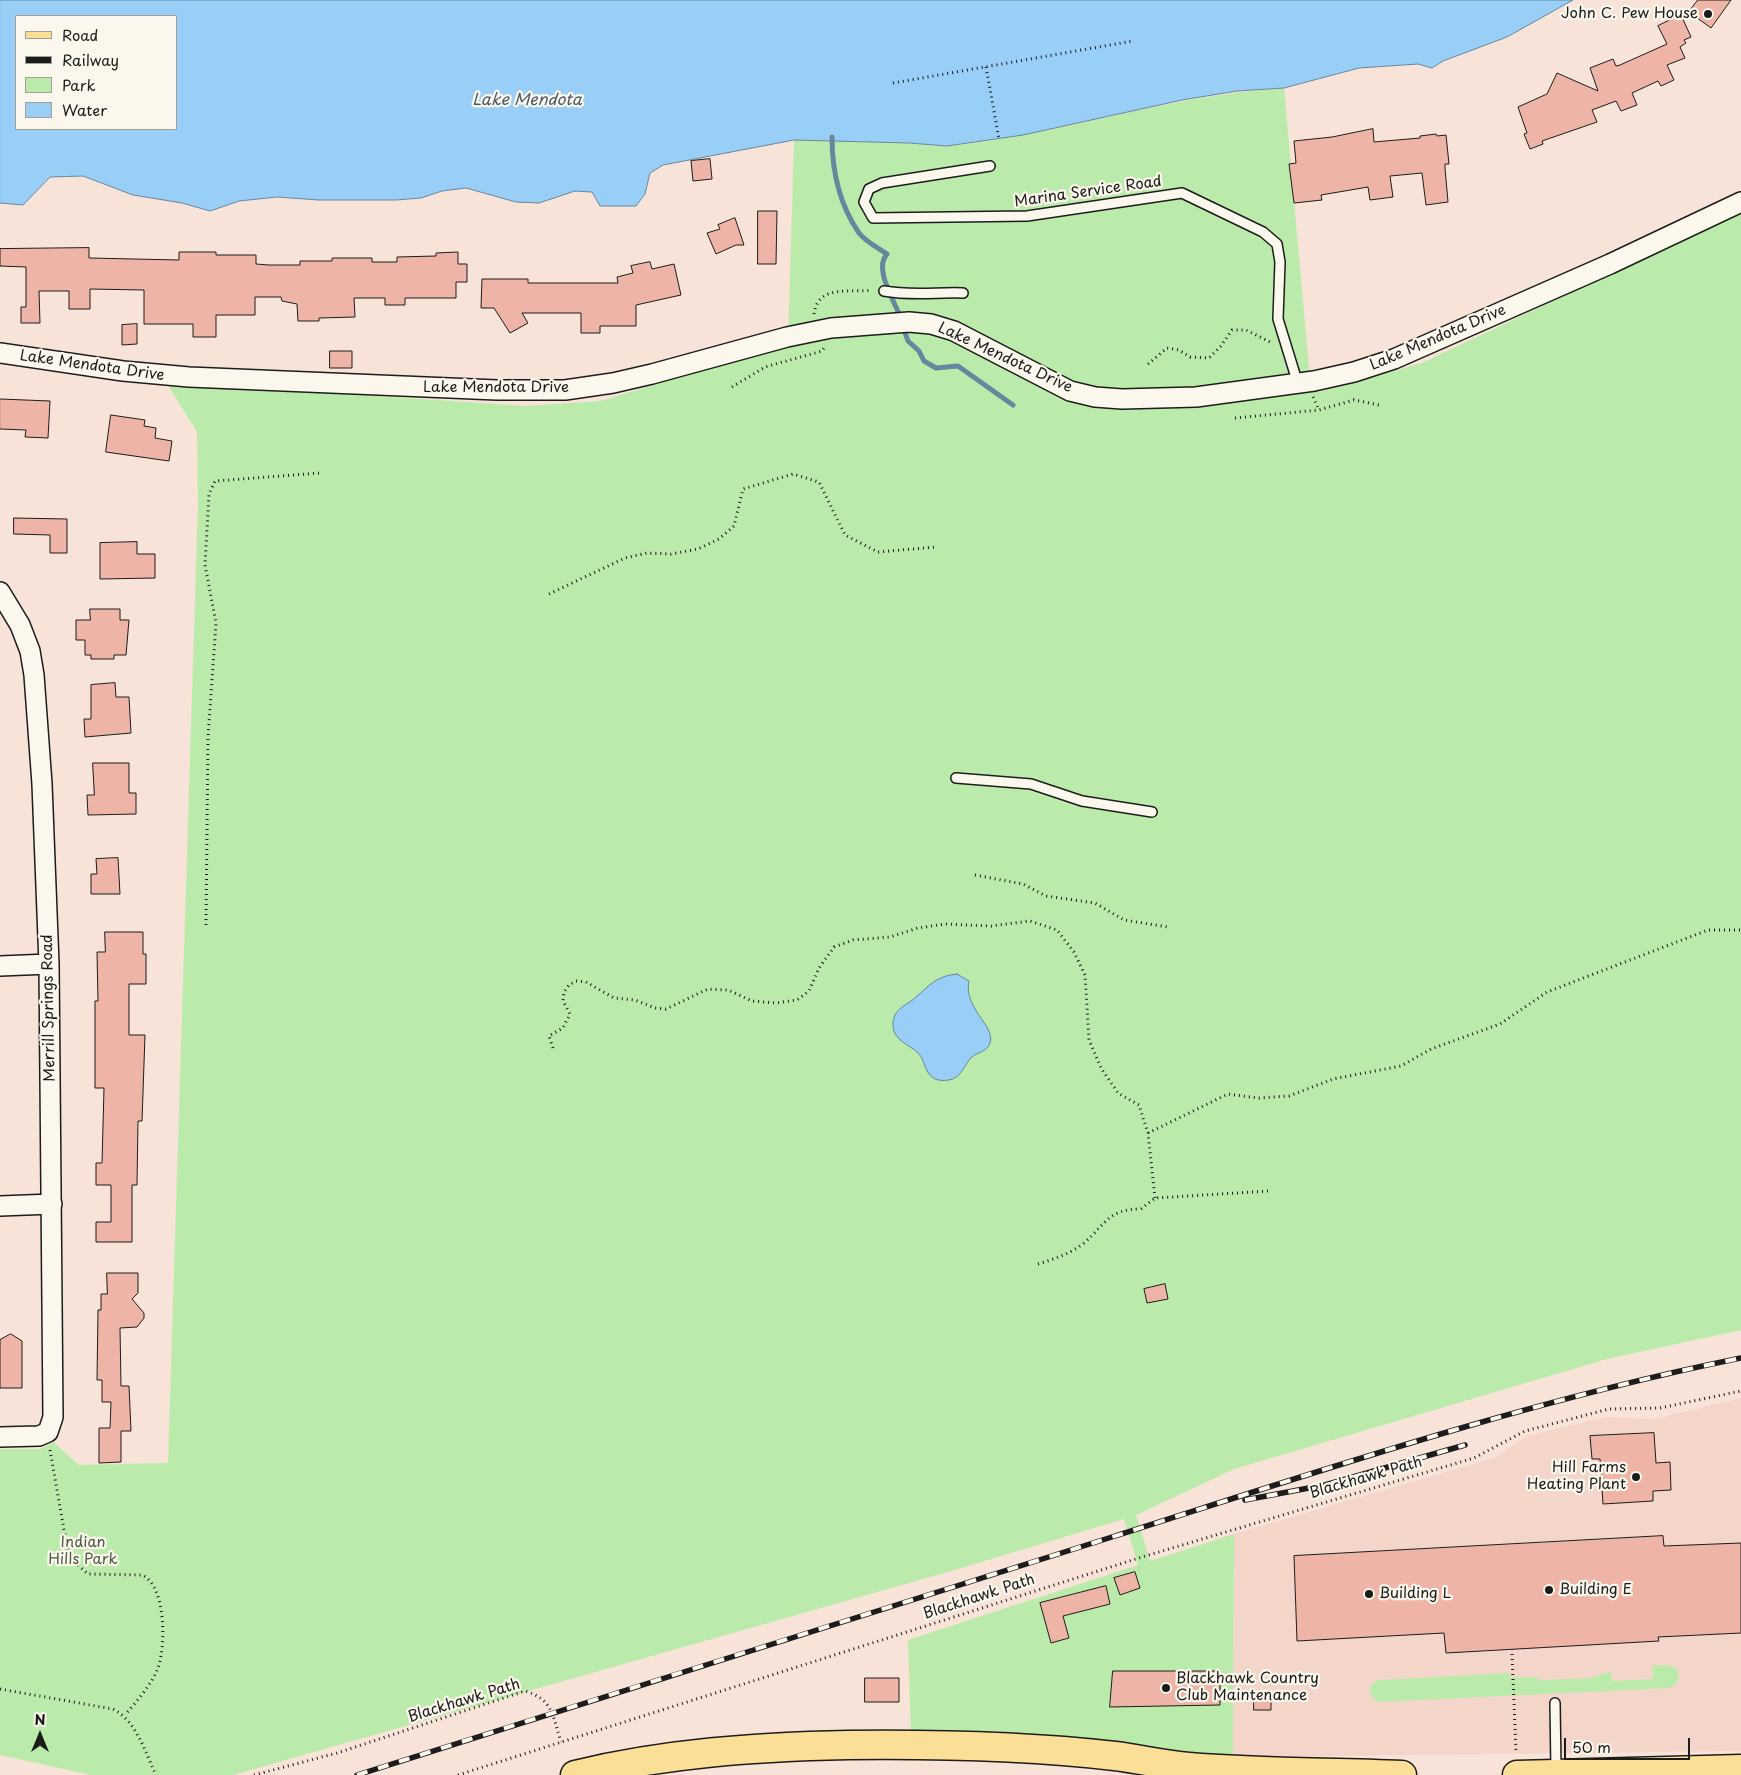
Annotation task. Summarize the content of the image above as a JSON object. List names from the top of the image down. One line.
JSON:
{"streets":{"street":["Lake Mendota Drive","Merrill Springs Road"],"lane":["Marina Service Road"],"path":["Blackhawk Path"]},"crossings":[["Marina Service Road","Lake Mendota Drive"]],"water":["Lake Mendota"],"parks":["Indian Hills Park"],"places":["John C. Pew House","Hill Farms Heating Plant","Building E","Building L","Blackhawk Country Club Maintenance"],"legend":["Road","Railway","Park","Water"],"scale_bar":"50 m","north":"top"}
